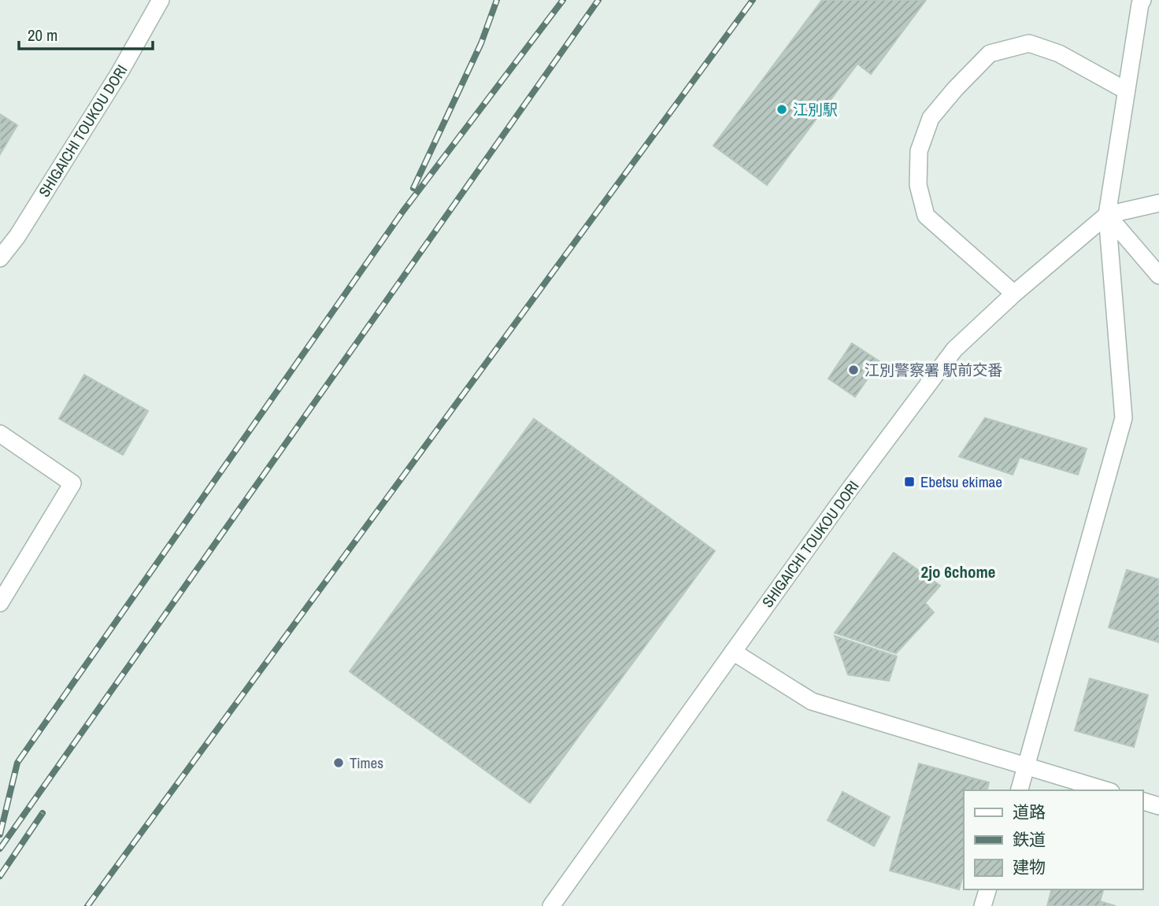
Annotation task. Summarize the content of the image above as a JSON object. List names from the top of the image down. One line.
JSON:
{"streets":{"street":["SHIGAICHI TOUKOU DORI"]},"districts":["2jo 6chome"],"places":{"other":["江別駅","江別警察署 駅前交番","Times"],"transit":["Ebetsu ekimae"]},"legend":["道路","鉄道","建物"],"scale_bar":"20 m"}
